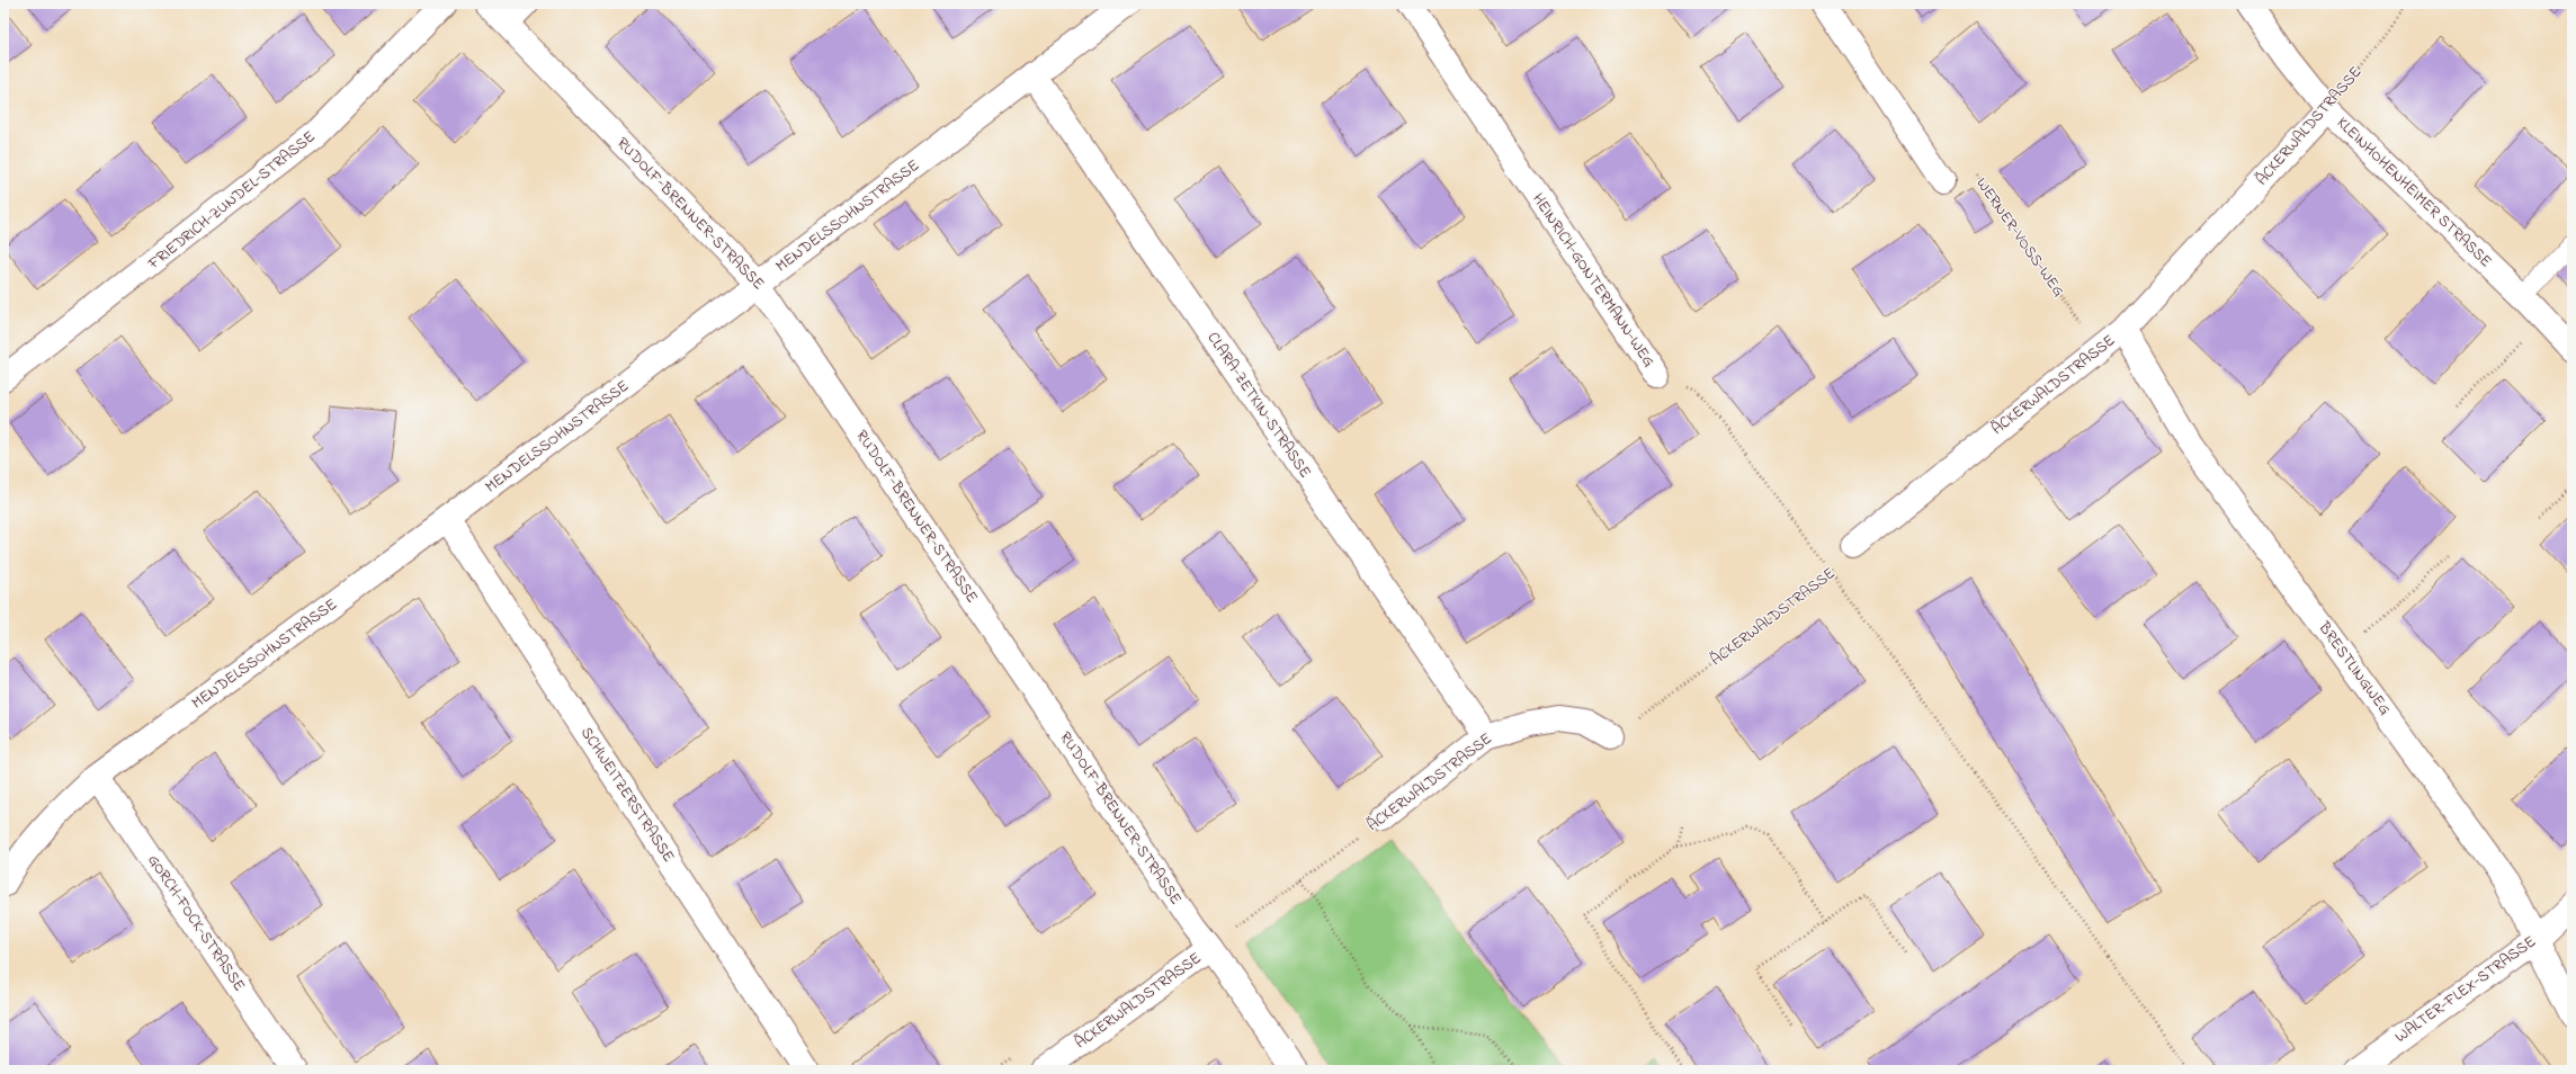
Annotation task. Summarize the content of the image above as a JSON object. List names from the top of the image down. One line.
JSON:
{"streets":{"street":["ÄCKERWALDSTRASSE","KLEINHOHENHEIMER STRASSE","FRIEDRICH-ZUNDEL-STRASSE","RUDOLF-BRENNER-STRASSE","MENDELSSOHNSTRASSE","HEINRICH-GONTERMANN-WEG","CLARA-ZETKIN-STRASSE","BRESTLINGWEG","SCHWEITZERSTRASSE","GORCH-FOCK-STRASSE","WALTER-FLEX-STRASSE"],"path":["WERNER-VOSS-WEG"]},"crossings":[["ÄCKERWALDSTRASSE","KLEINHOHENHEIMER STRASSE"],["ÄCKERWALDSTRASSE","RUDOLF-BRENNER-STRASSE"],["ÄCKERWALDSTRASSE","WERNER-VOSS-WEG"],["ÄCKERWALDSTRASSE","HEINRICH-GONTERMANN-WEG"],["ÄCKERWALDSTRASSE","CLARA-ZETKIN-STRASSE"],["ÄCKERWALDSTRASSE","BRESTLINGWEG"],["RUDOLF-BRENNER-STRASSE","MENDELSSOHNSTRASSE"],["MENDELSSOHNSTRASSE","CLARA-ZETKIN-STRASSE"],["MENDELSSOHNSTRASSE","SCHWEITZERSTRASSE"],["MENDELSSOHNSTRASSE","GORCH-FOCK-STRASSE"],["BRESTLINGWEG","WALTER-FLEX-STRASSE"]]}
